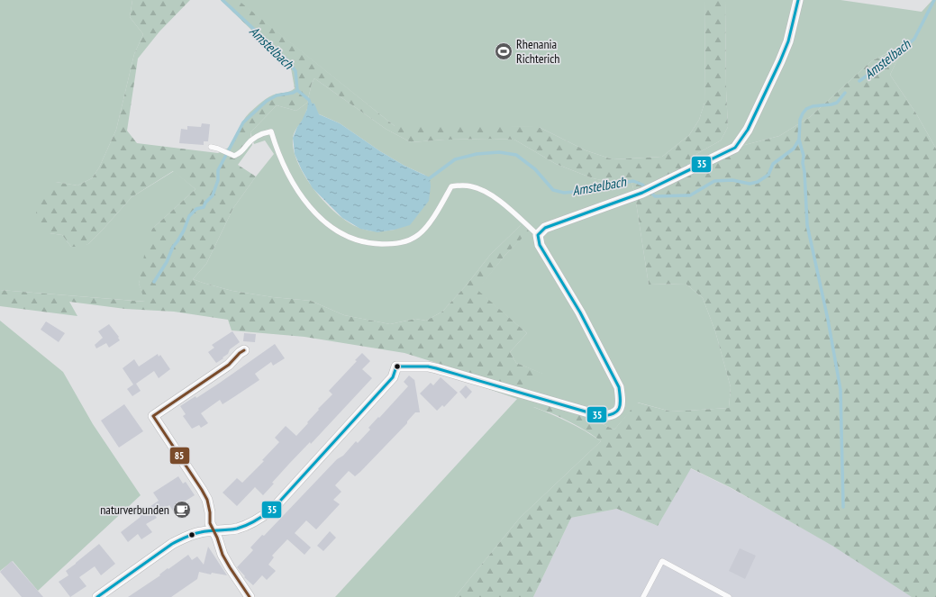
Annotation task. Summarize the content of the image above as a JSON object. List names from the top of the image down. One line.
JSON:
{"water":["Amstelbach"],"places":{"sports":["Rhenania Richterich"],"cafe":["naturverbunden"]},"lines":["transit line 35","transit line 85"]}
